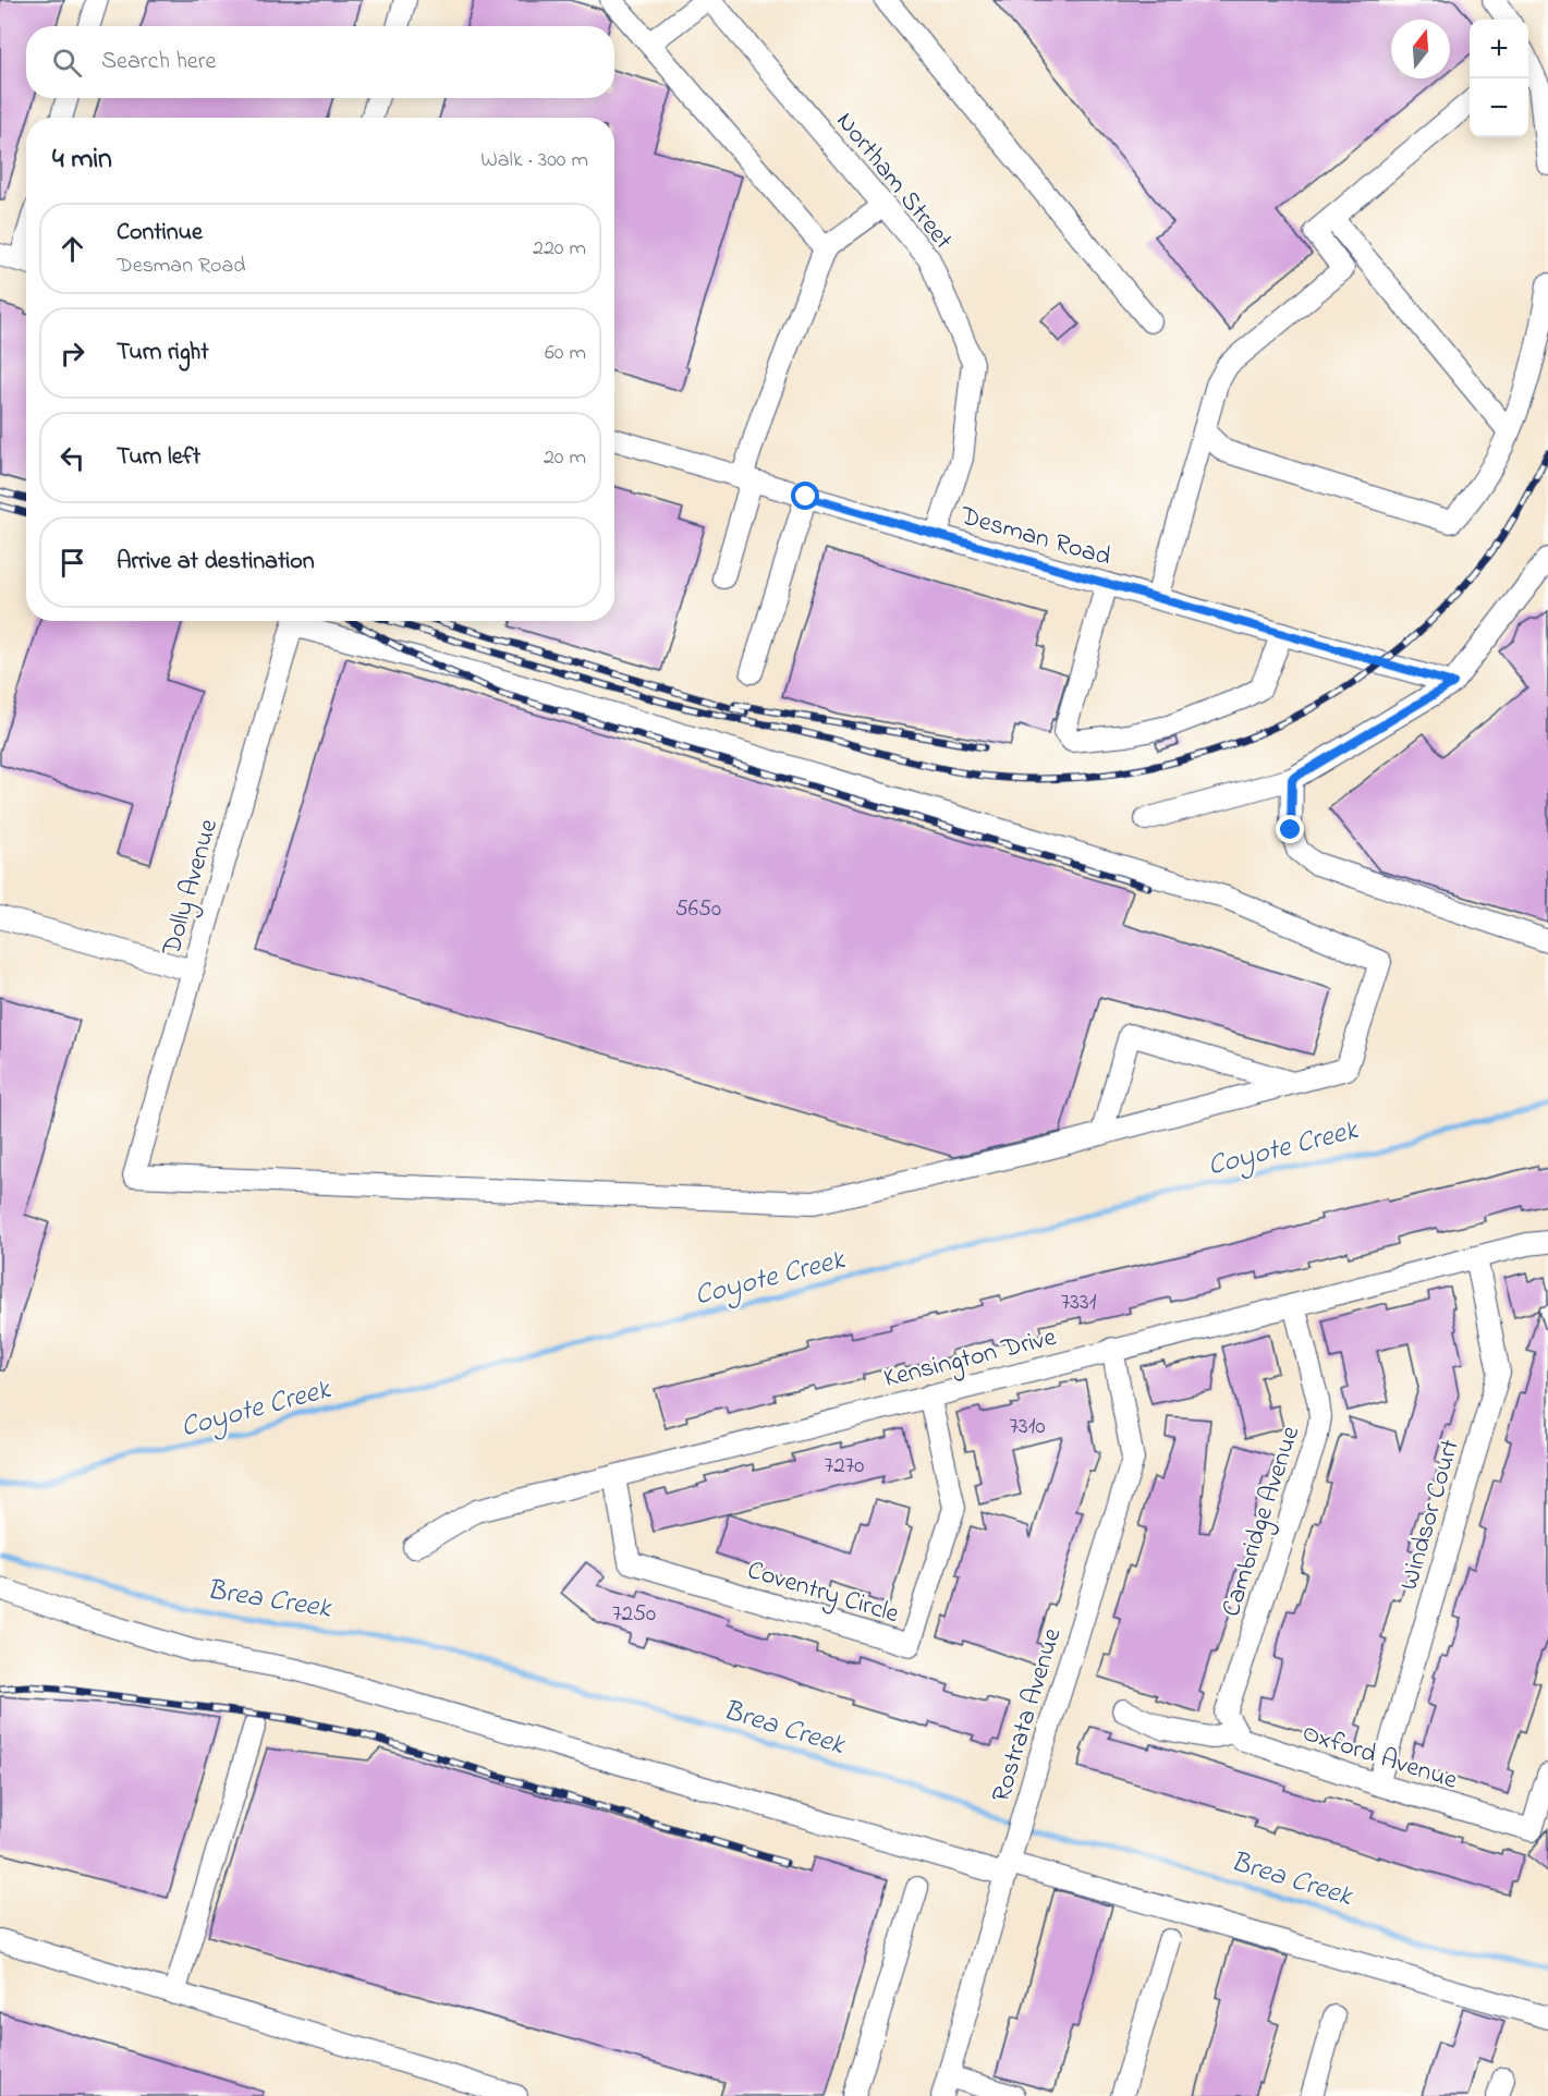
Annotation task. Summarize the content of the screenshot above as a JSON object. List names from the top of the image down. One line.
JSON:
{"streets":{"street":["Northam Street","Desman Road","Dolly Avenue","Kensington Drive","Windsor Court","Cambridge Avenue","Coventry Circle","Rostrata Avenue","Oxford Avenue"]},"crossings":[["Northam Street","Desman Road"],["Kensington Drive","Windsor Court"],["Kensington Drive","Cambridge Avenue"],["Kensington Drive","Coventry Circle"],["Kensington Drive","Rostrata Avenue"],["Windsor Court","Oxford Avenue"],["Cambridge Avenue","Oxford Avenue"]],"water":["Coyote Creek","Brea Creek"],"house_numbers":["5650","7331","7310","7270","7250"],"north":"top","page":{"map_buttons":["+","−"],"search":"Search here","heading":["4 min","Walk · 300 m"],"list":[["Continue","Desman Road","220 m"],["Turn right","60 m"],["Turn left","20 m"],"Arrive at destination"]}}
